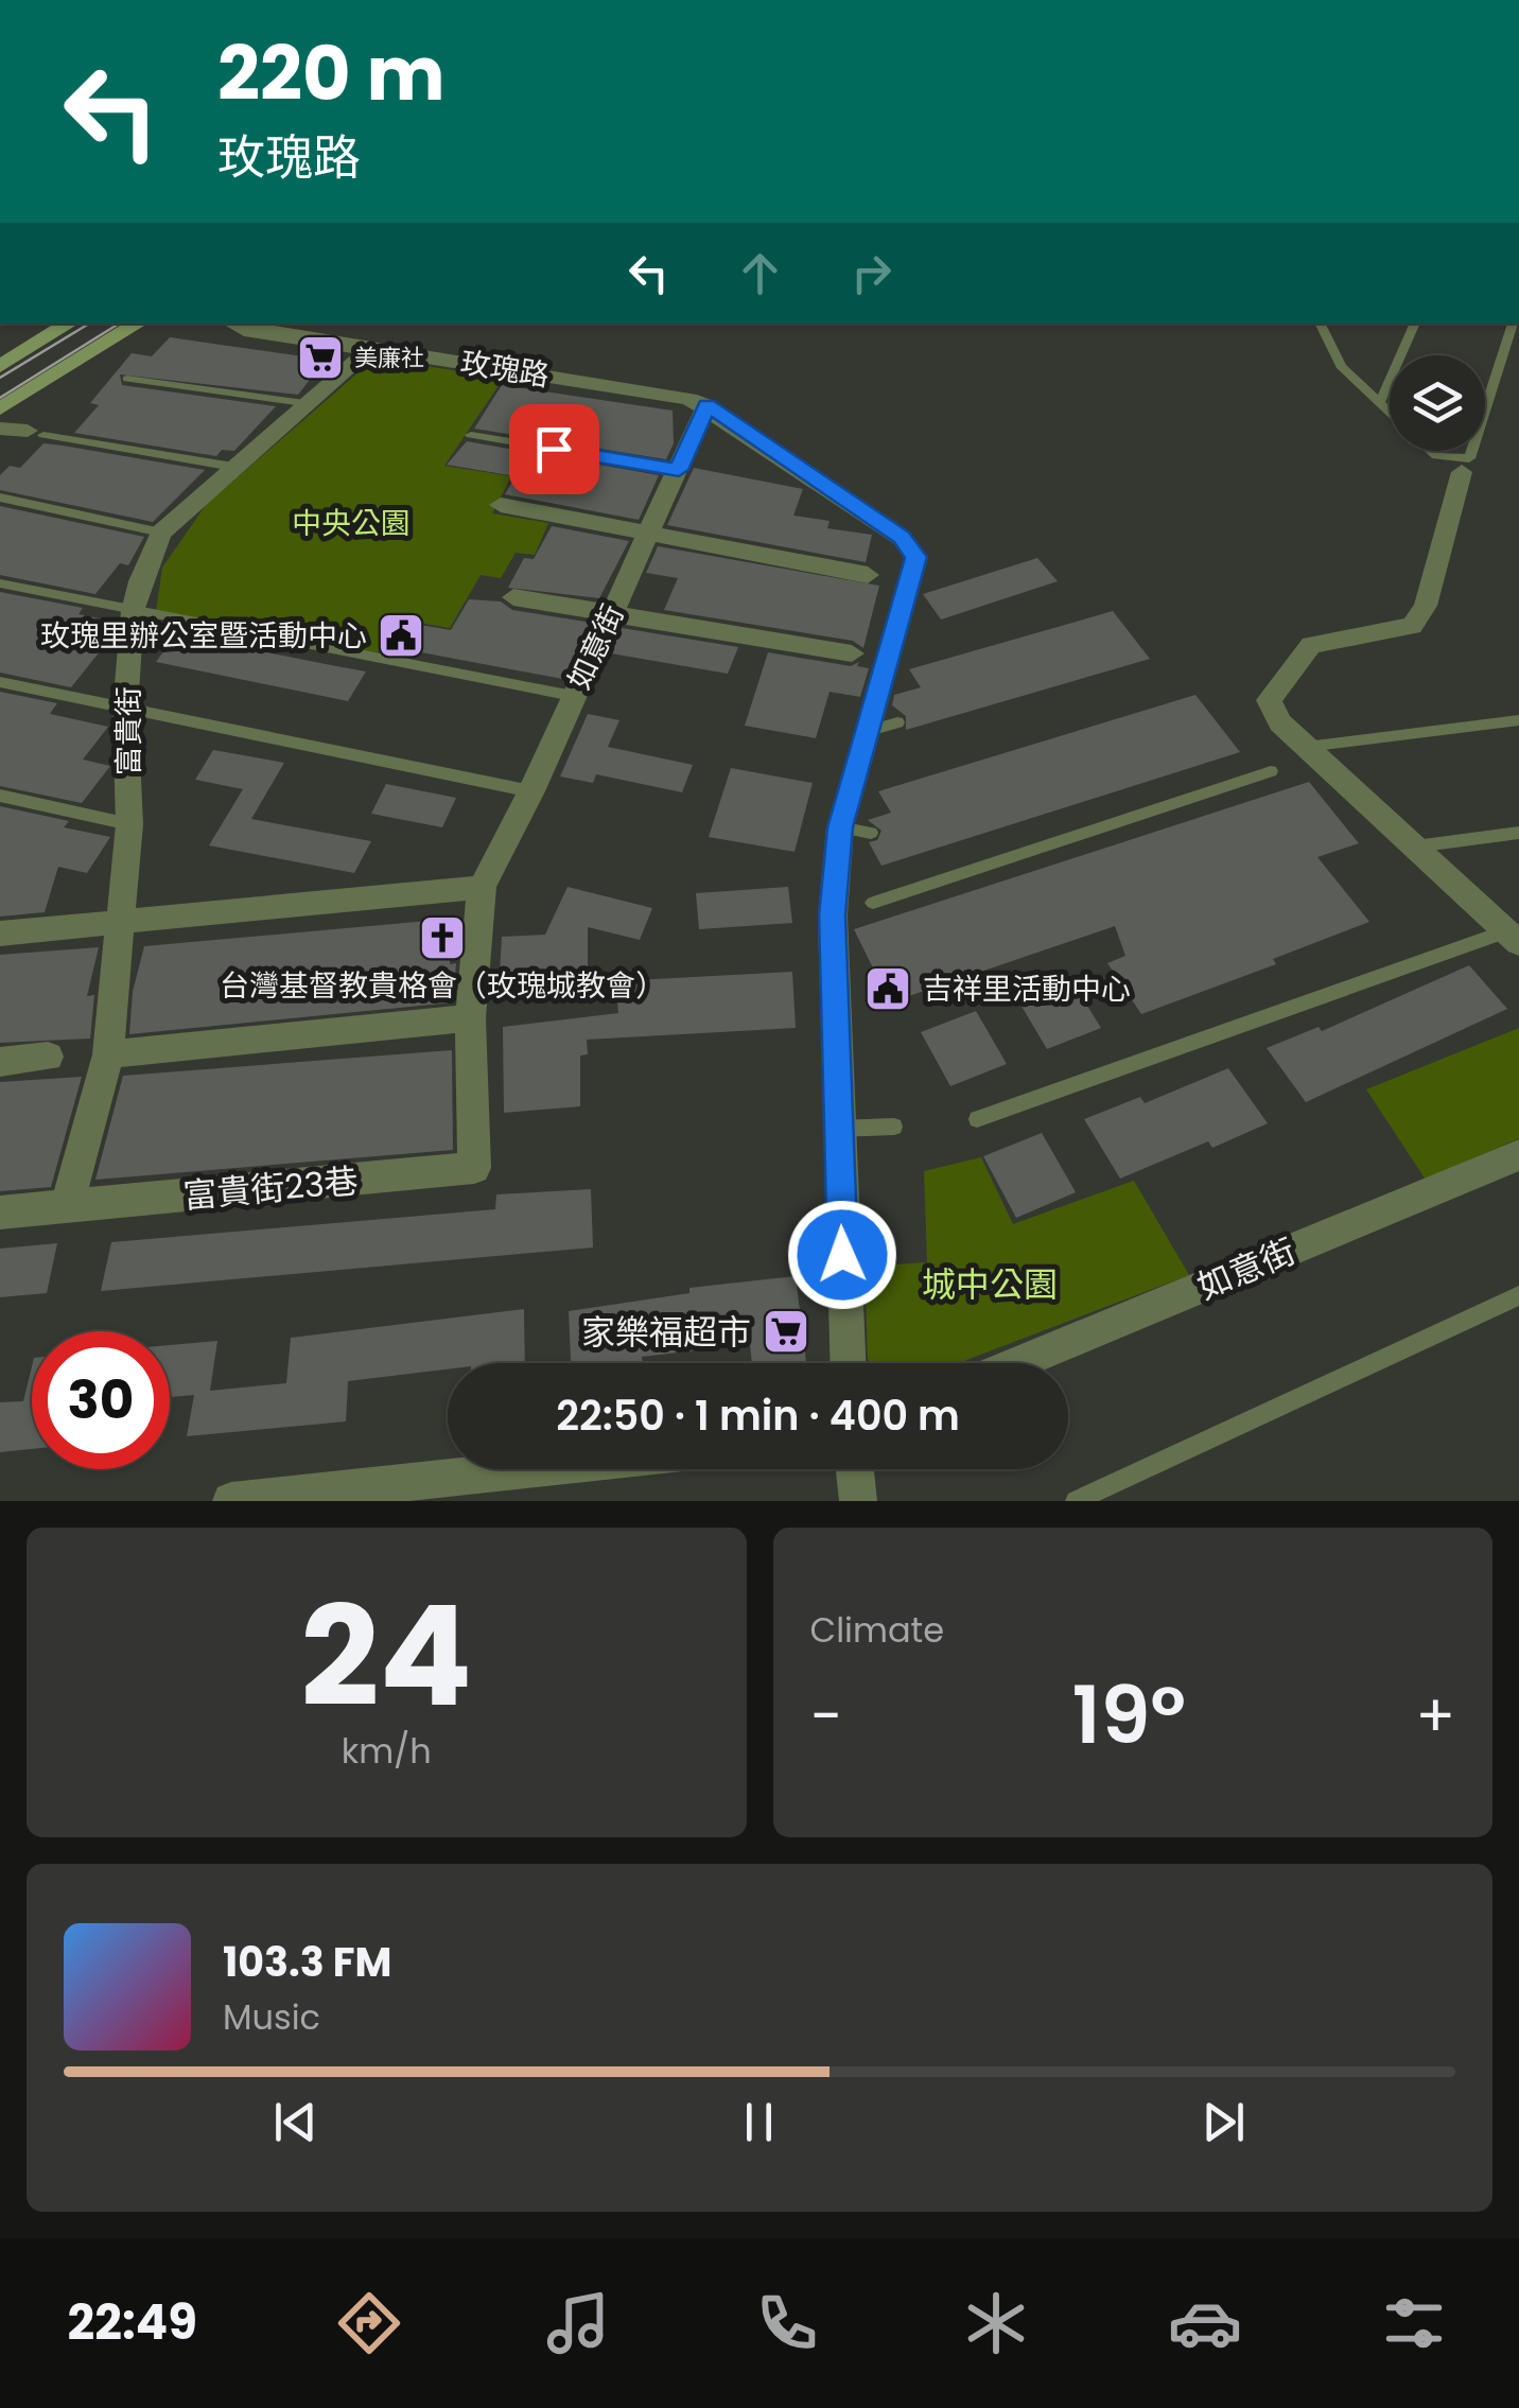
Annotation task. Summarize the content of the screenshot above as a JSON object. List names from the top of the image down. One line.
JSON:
{"streets":{"street":["玫瑰路","如意街","富貴街","富貴街23巷"]},"crossings":[["玫瑰路","如意街"],["玫瑰路","富貴街"],["如意街","富貴街23巷"],["富貴街","富貴街23巷"]],"parks":["中央公園","城中公園"],"places":{"supermarket":["美廉社","家樂福超市"],"public building":["玫瑰里辦公室暨活動中心","吉祥里活動中心"],"church":["台灣基督教貴格會（玫瑰城教會）"]},"page":{"turn":["220 m","玫瑰路"],"limit":"30","trip":"22:50 · 1 min · 400 m","tile":[["24","km/h"],"Climate"],"heat":["−","19°","+"],"song":["103.3 FM","Music"],"tabs":"22:49"}}
